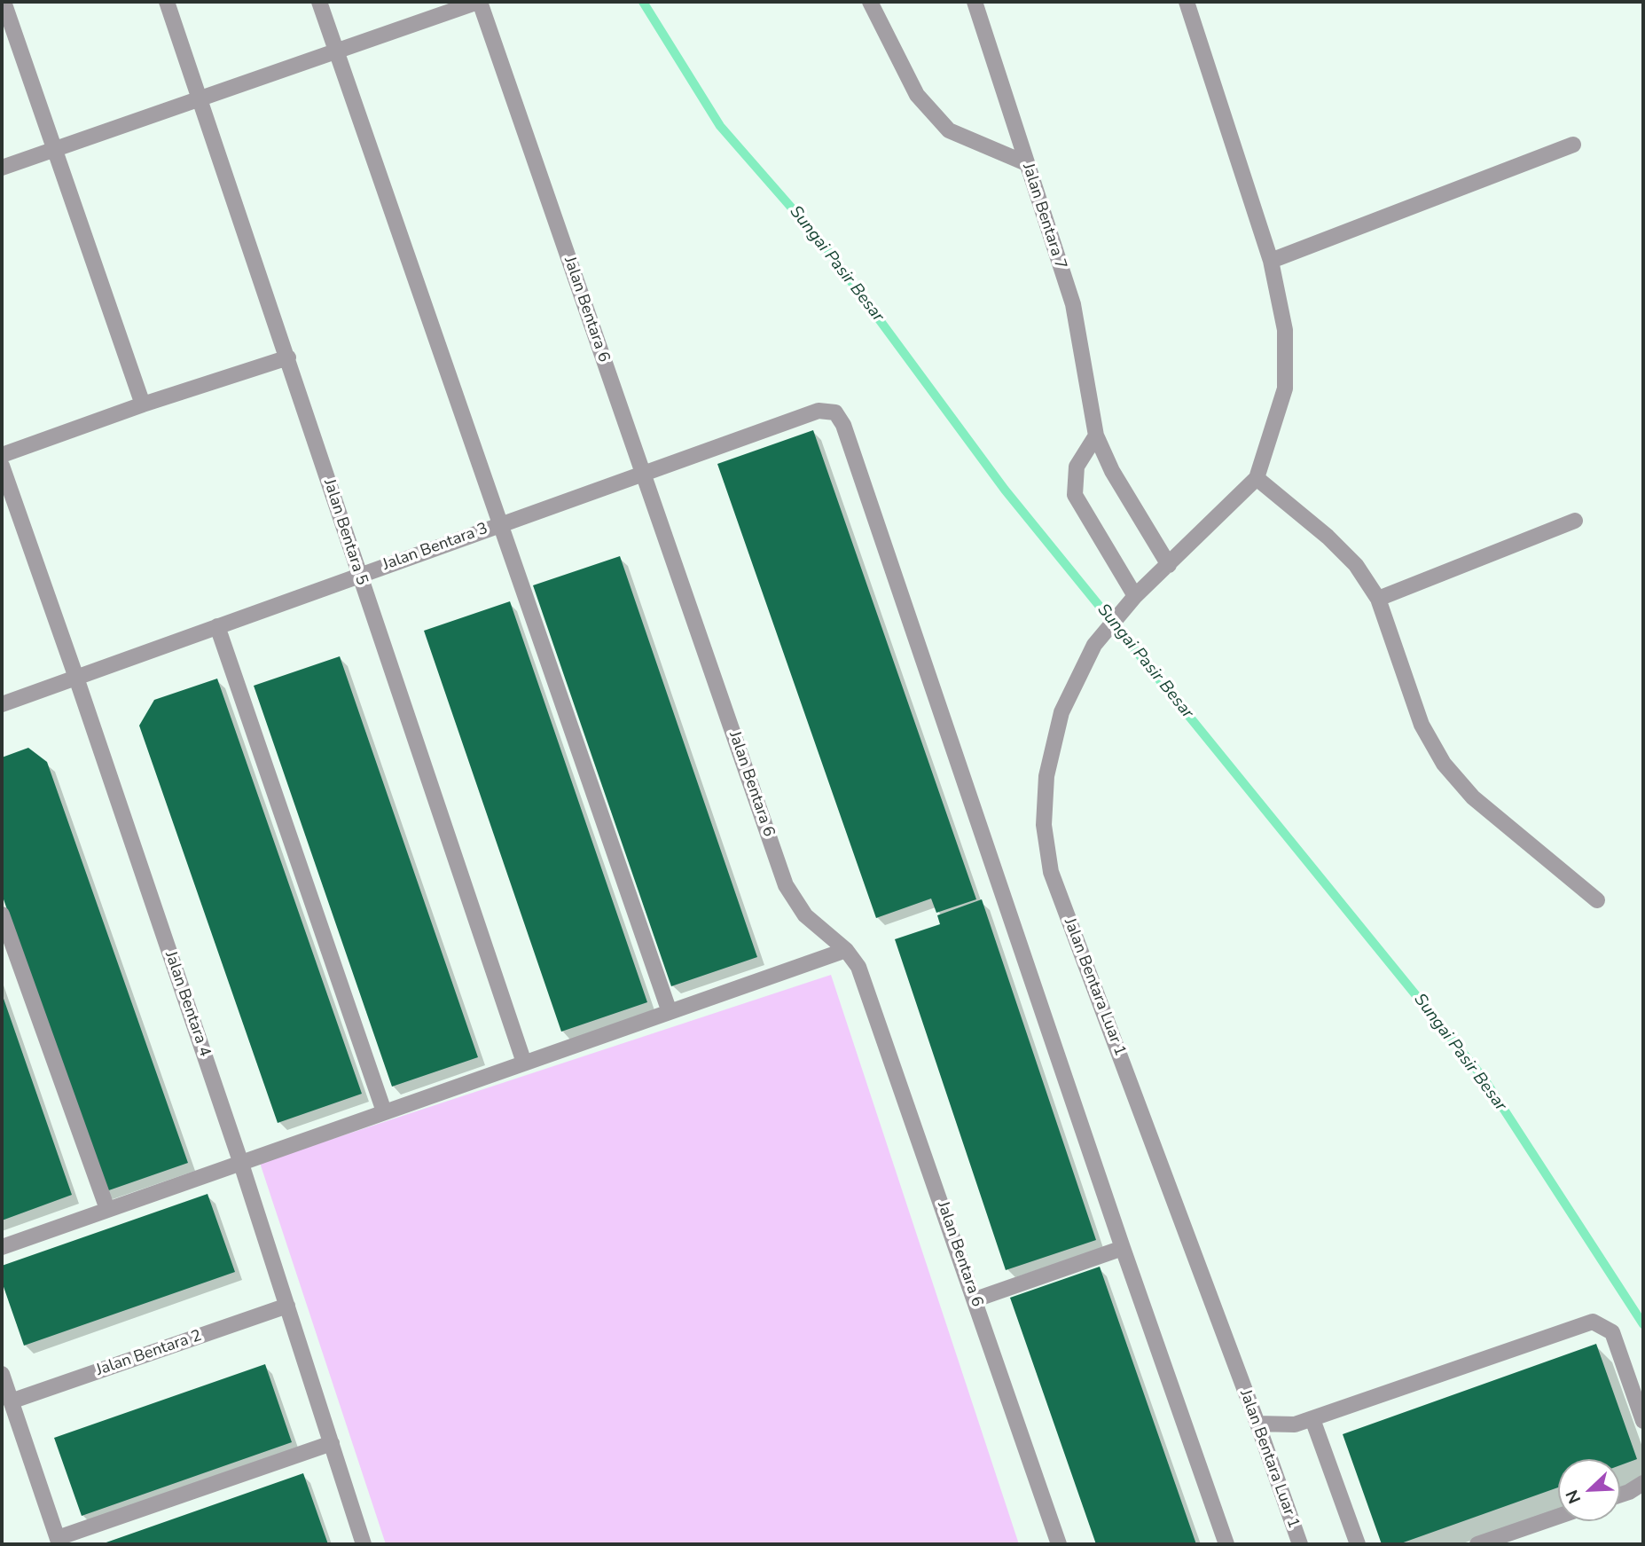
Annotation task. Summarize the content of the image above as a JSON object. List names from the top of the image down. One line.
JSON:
{"streets":{"street":["Jalan Bentara 7","Jalan Bentara 6","Jalan Bentara 5","Jalan Bentara 3","Jalan Bentara Luar 1","Jalan Bentara 4","Jalan Bentara 2"]},"crossings":[["Jalan Bentara 7","Jalan Bentara Luar 1"],["Jalan Bentara 6","Jalan Bentara 3"],["Jalan Bentara 5","Jalan Bentara 3"],["Jalan Bentara 3","Jalan Bentara 4"],["Jalan Bentara 4","Jalan Bentara 2"]],"water":["Sungai Pasir Besar"],"north":"bottom left"}
